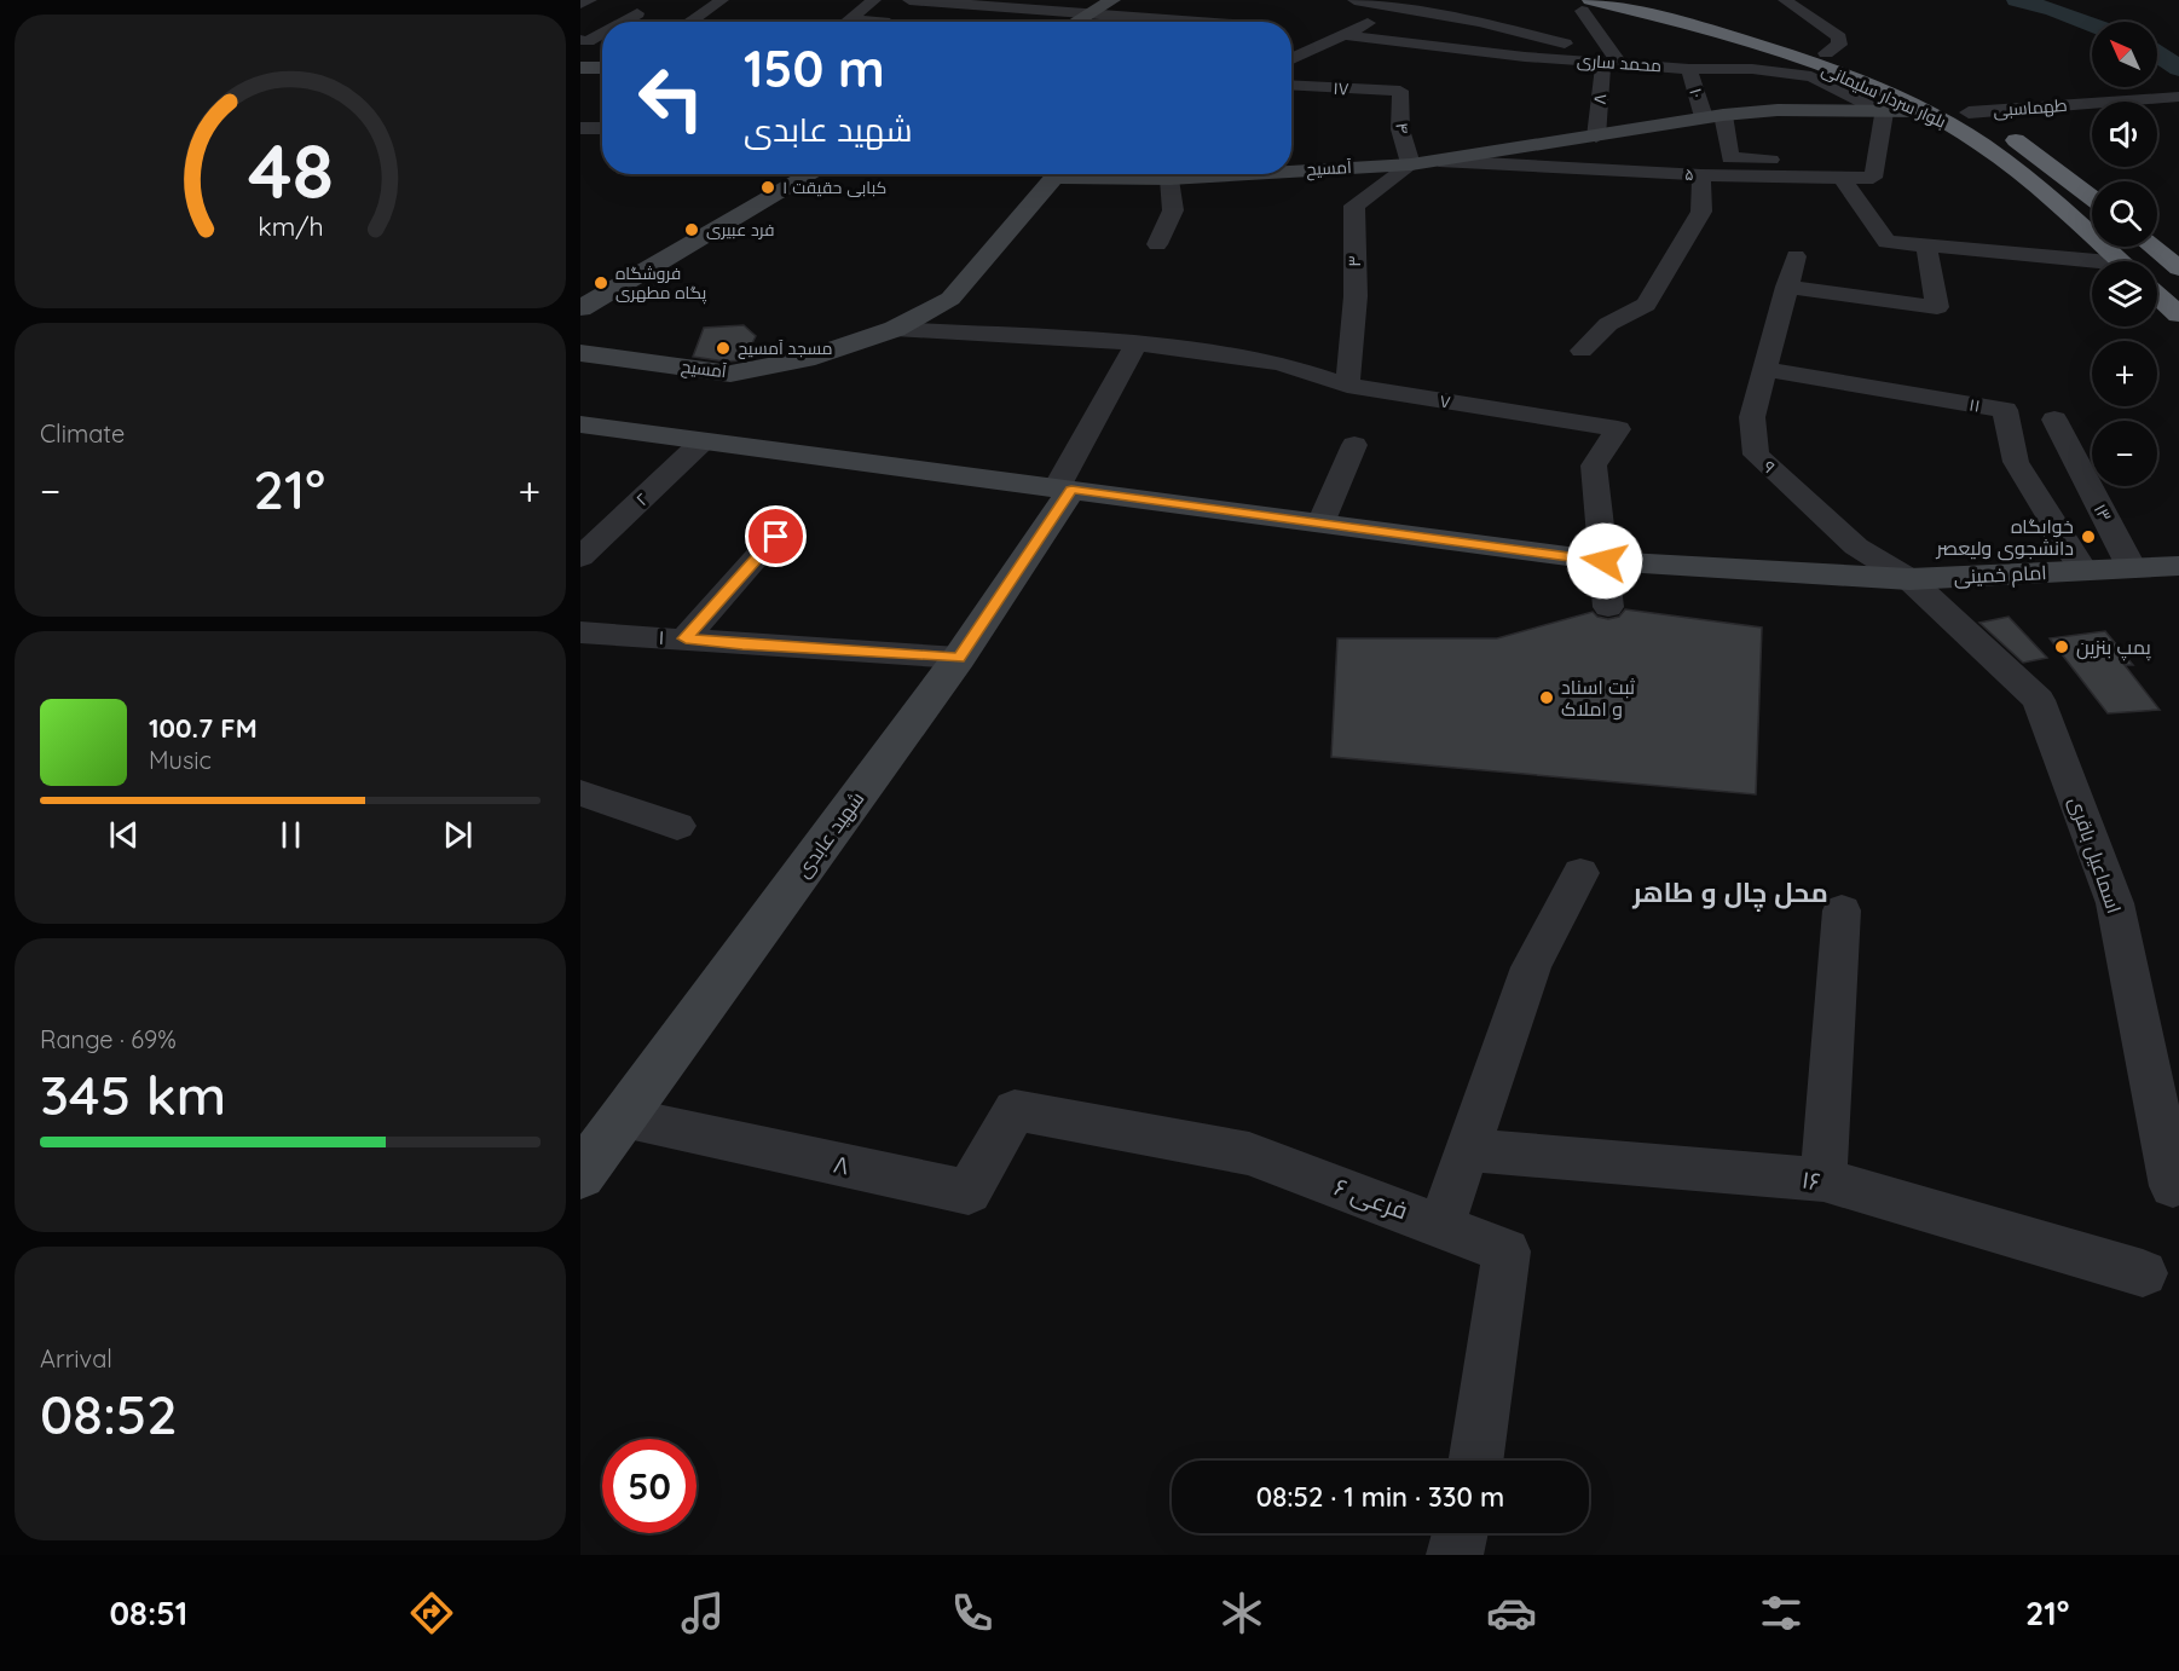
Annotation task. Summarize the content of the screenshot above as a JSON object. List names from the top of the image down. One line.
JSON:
{"streets":{"highway":["بلوار سردار سلیمانی"],"main road":["آمسیح","امام خمینی","شهید عابدی"],"street":["محمد ساری","۱۷","۱۰","۸","طهماسبی","۴","۵","۳","۷","۱۱","۹","۲","۱۳","۱","اسماعیل باقری","۱۶","فرعی ۶"]},"crossings":[["محمد ساری","۱۰"],["محمد ساری","۸"],["محمد ساری","آمسیح"],["محمد ساری","۵"],["۱۷","۴"],["۱۰","آمسیح"],["بلوار سردار سلیمانی","طهماسبی"],["بلوار سردار سلیمانی","آمسیح"],["۸","آمسیح"],["۸","شهید عابدی"],["۸","فرعی ۶"],["۴","آمسیح"],["۴","۳"],["آمسیح","۵"],["آمسیح","۳"],["آمسیح","۷"],["۳","۷"],["۷","امام خمینی"],["۱۱","۹"],["۱۱","امام خمینی"],["۹","امام خمینی"],["۹","اسماعیل باقری"],["۱۳","امام خمینی"],["امام خمینی","شهید عابدی"],["امام خمینی","اسماعیل باقری"],["۱","شهید عابدی"]],"districts":["محل چال و طاهر"],"places":["کبابی حقیقت ۱","فرد عبیری","فروشگاه پگاه مطهری","مسجد آمسیح","خوابگاه دانشجوی ولیعصر","پمپ بنزین","ثبت اسناد و املاک"],"north":"top left","page":{"map_buttons":["+","−"],"turn":["150 m","شهید عابدی"],"tile":["Climate",["Range · 69%","345 km"],["Arrival","08:52"]],"heat":["−","21°","+"],"song":["100.7 FM","Music"],"limit":"50","trip":"08:52 · 1 min · 330 m","tabs":["08:51","21°"],"gauge":["48","km/h"]}}
